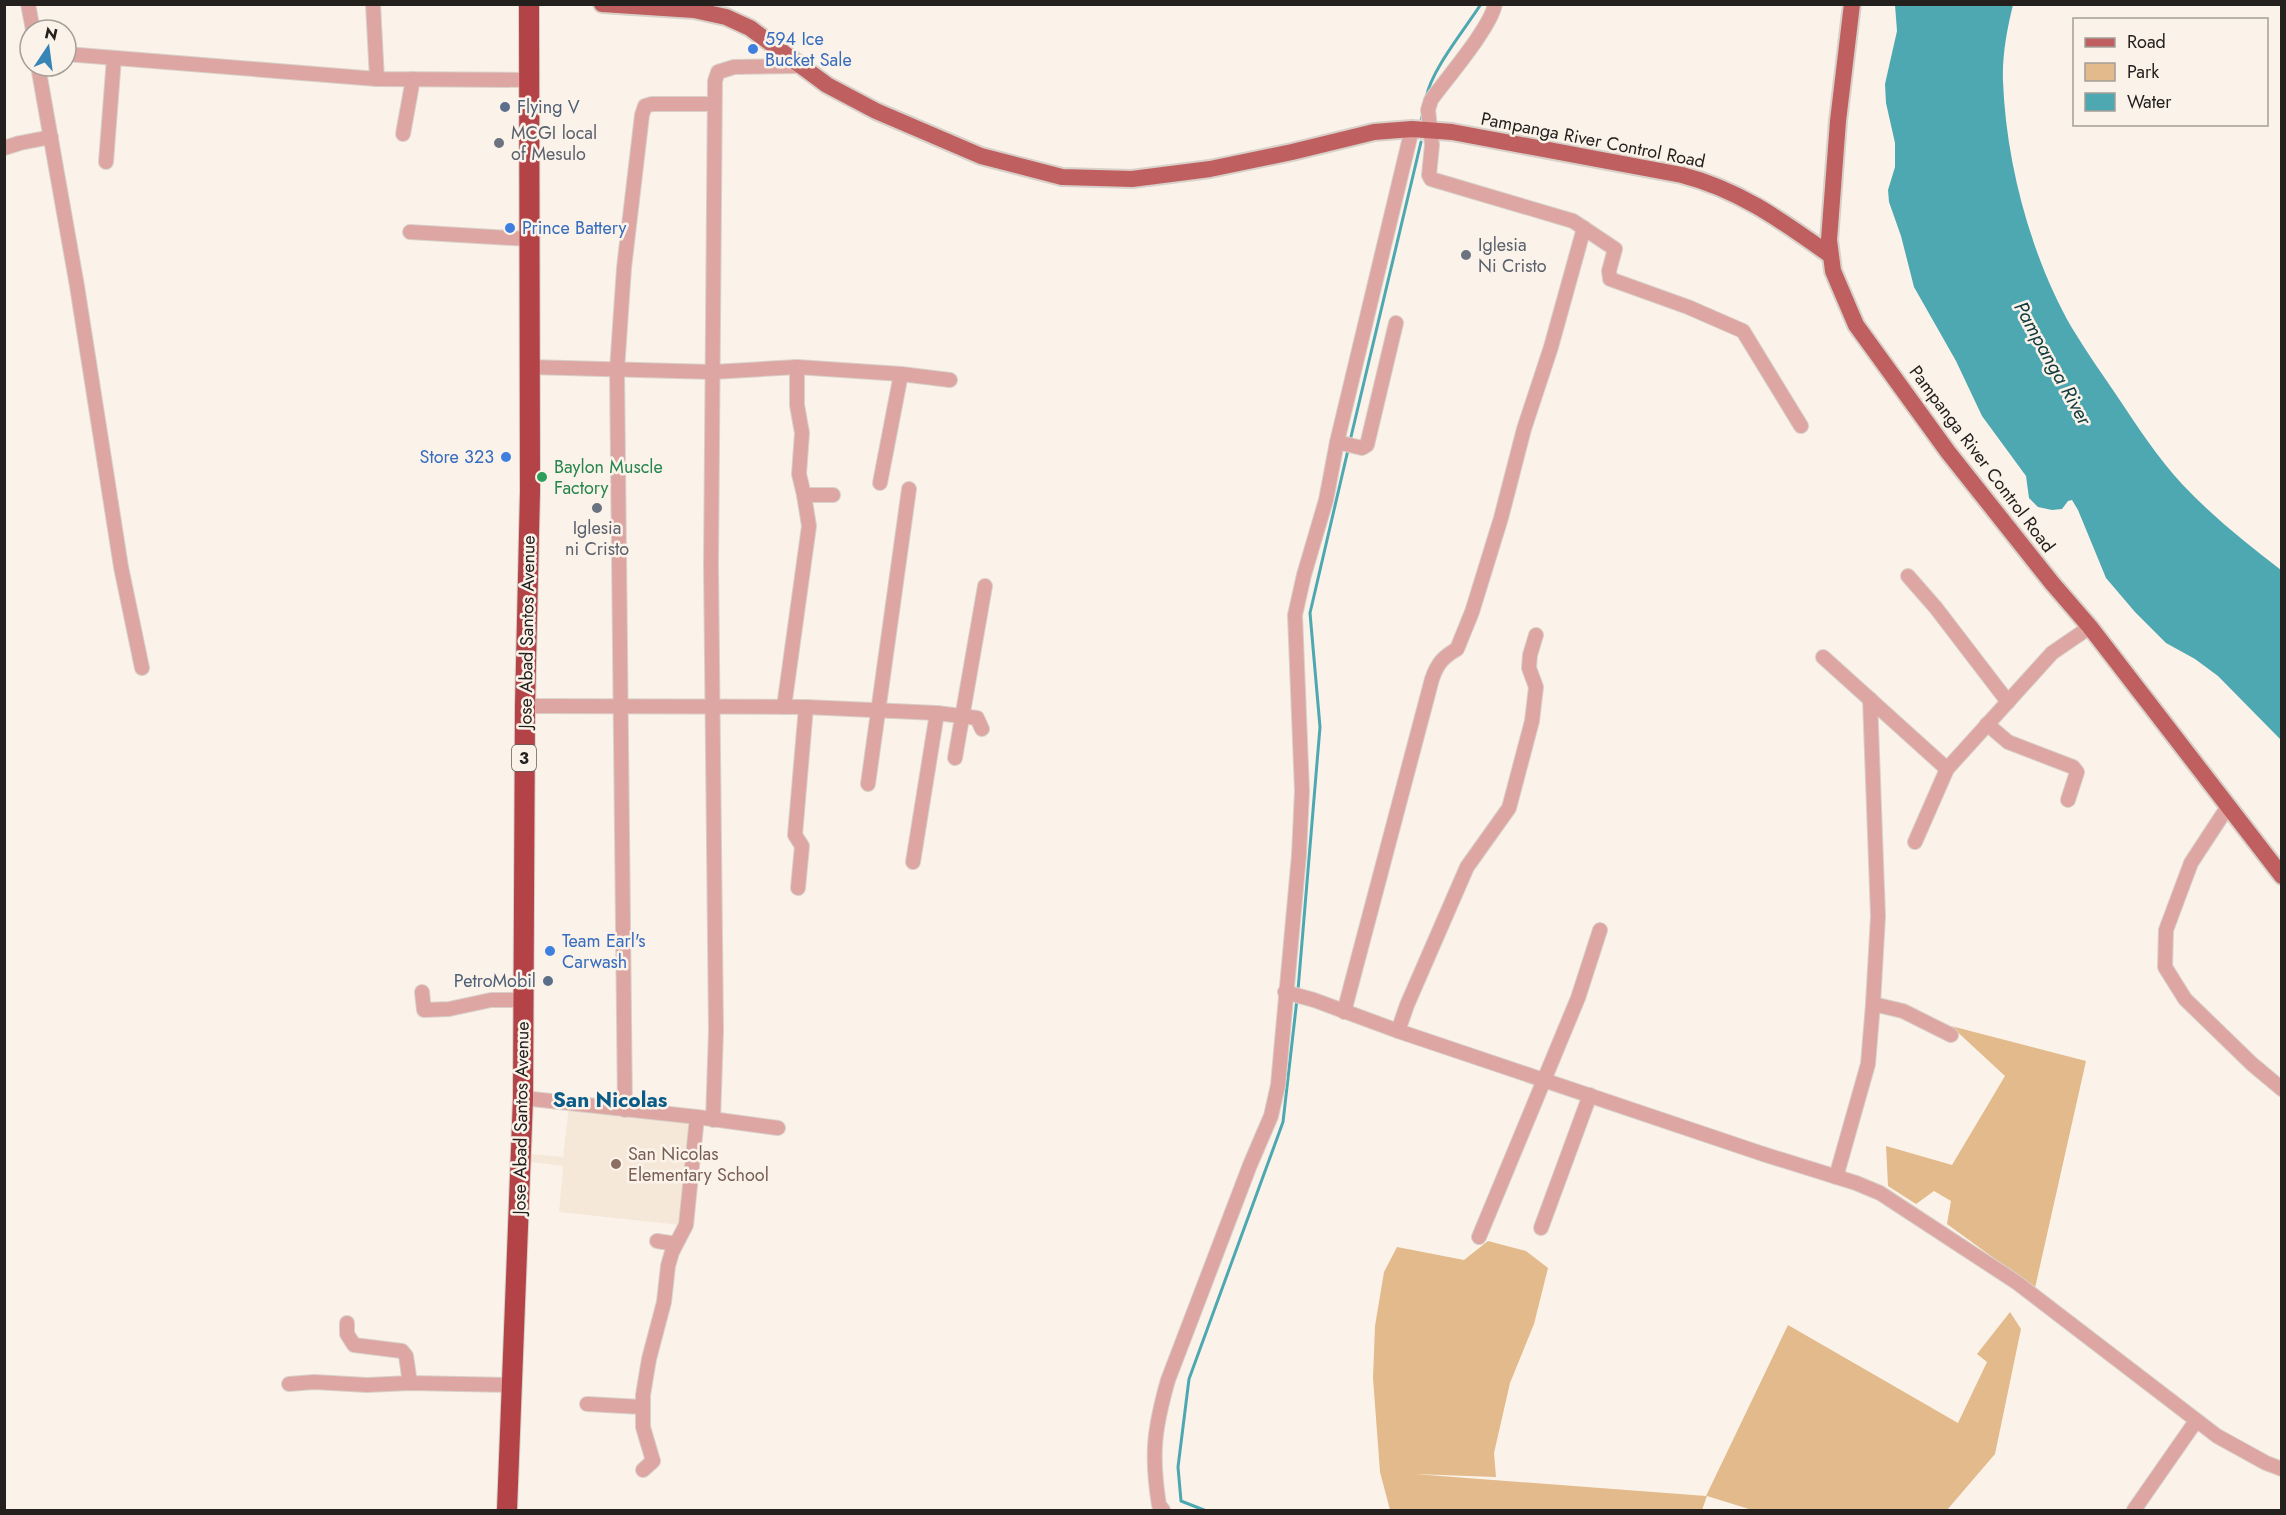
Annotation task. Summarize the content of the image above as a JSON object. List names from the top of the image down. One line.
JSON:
{"streets":{"highway":["Jose Abad Santos Avenue","3"],"main road":["Pampanga River Control Road"]},"districts":["San Nicolas"],"water":["Pampanga River"],"places":["594 Ice Bucket Sale","Flying V","MCGI local of Mesulo","Prince Battery","Iglesia Ni Cristo","Store 323","Baylon Muscle Factory","Iglesia ni Cristo","Team Earl's Carwash","PetroMobil","San Nicolas Elementary School"],"legend":["Road","Park","Water"],"north":"top"}
